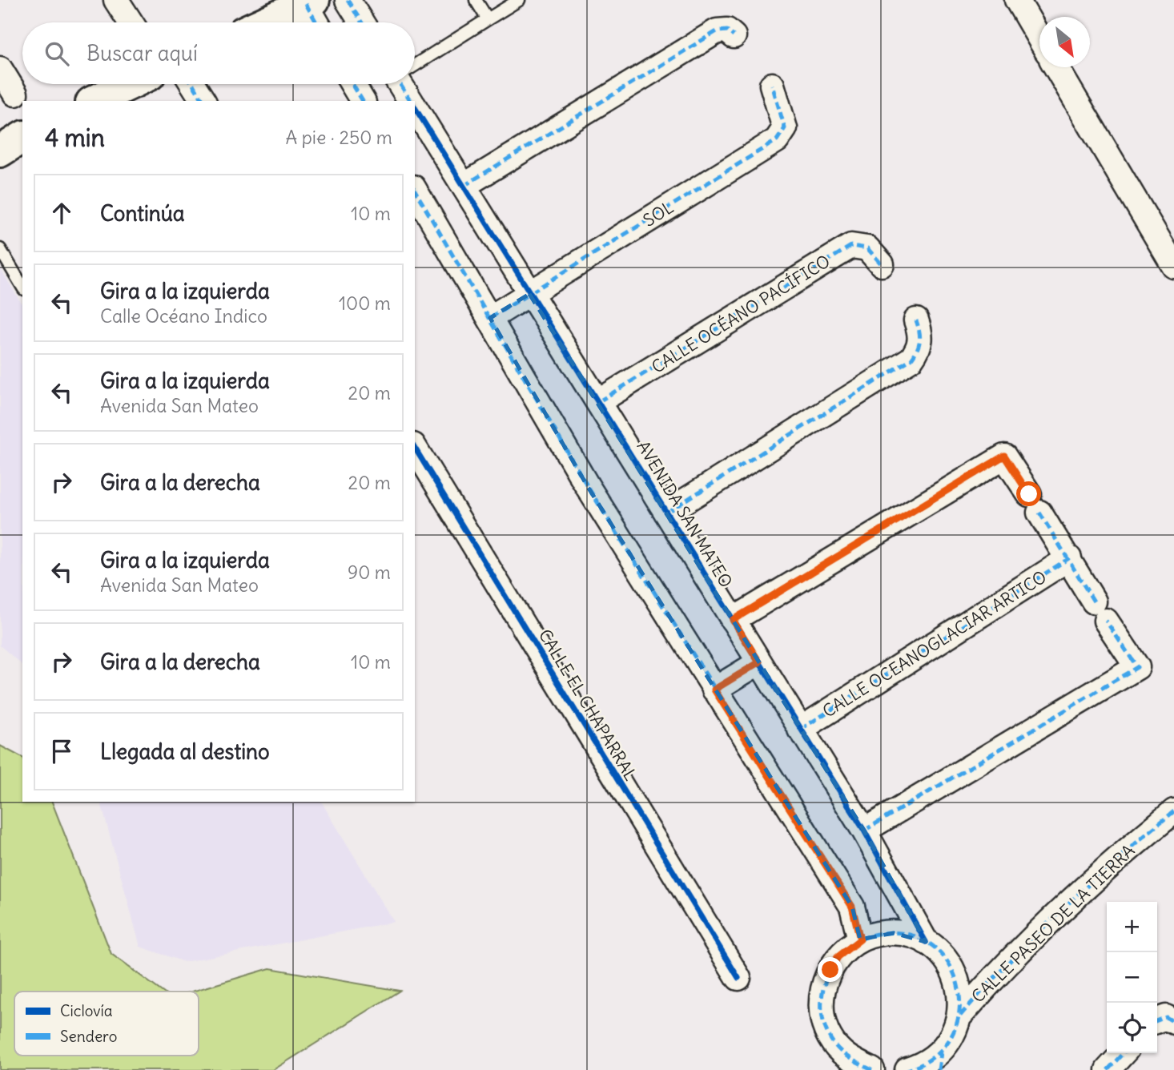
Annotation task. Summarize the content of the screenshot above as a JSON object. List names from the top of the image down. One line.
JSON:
{"streets":{"street":["SOL","CALLE OCÉANO PACÍFICO","AVENIDA SAN MATEO","CALLE OCEANOGLACIAR ARTICO","CALLE EL CHAPARRAL","CALLE PASEO DE LA TIERRA"]},"crossings":[["SOL","AVENIDA SAN MATEO"],["CALLE OCÉANO PACÍFICO","AVENIDA SAN MATEO"],["AVENIDA SAN MATEO","CALLE OCEANOGLACIAR ARTICO"]],"legend":["Ciclovía","Sendero"],"north":"bottom right","page":{"search":"Buscar aquí","heading":["4 min","A pie · 250 m"],"list":[["Continúa","10 m"],["Gira a la izquierda","Calle Océano Indico","100 m"],["Gira a la izquierda","Avenida San Mateo","20 m"],["Gira a la derecha","20 m"],["Gira a la izquierda","Avenida San Mateo","90 m"],["Gira a la derecha","10 m"],"Llegada al destino"],"map_buttons":["+","−"]}}
